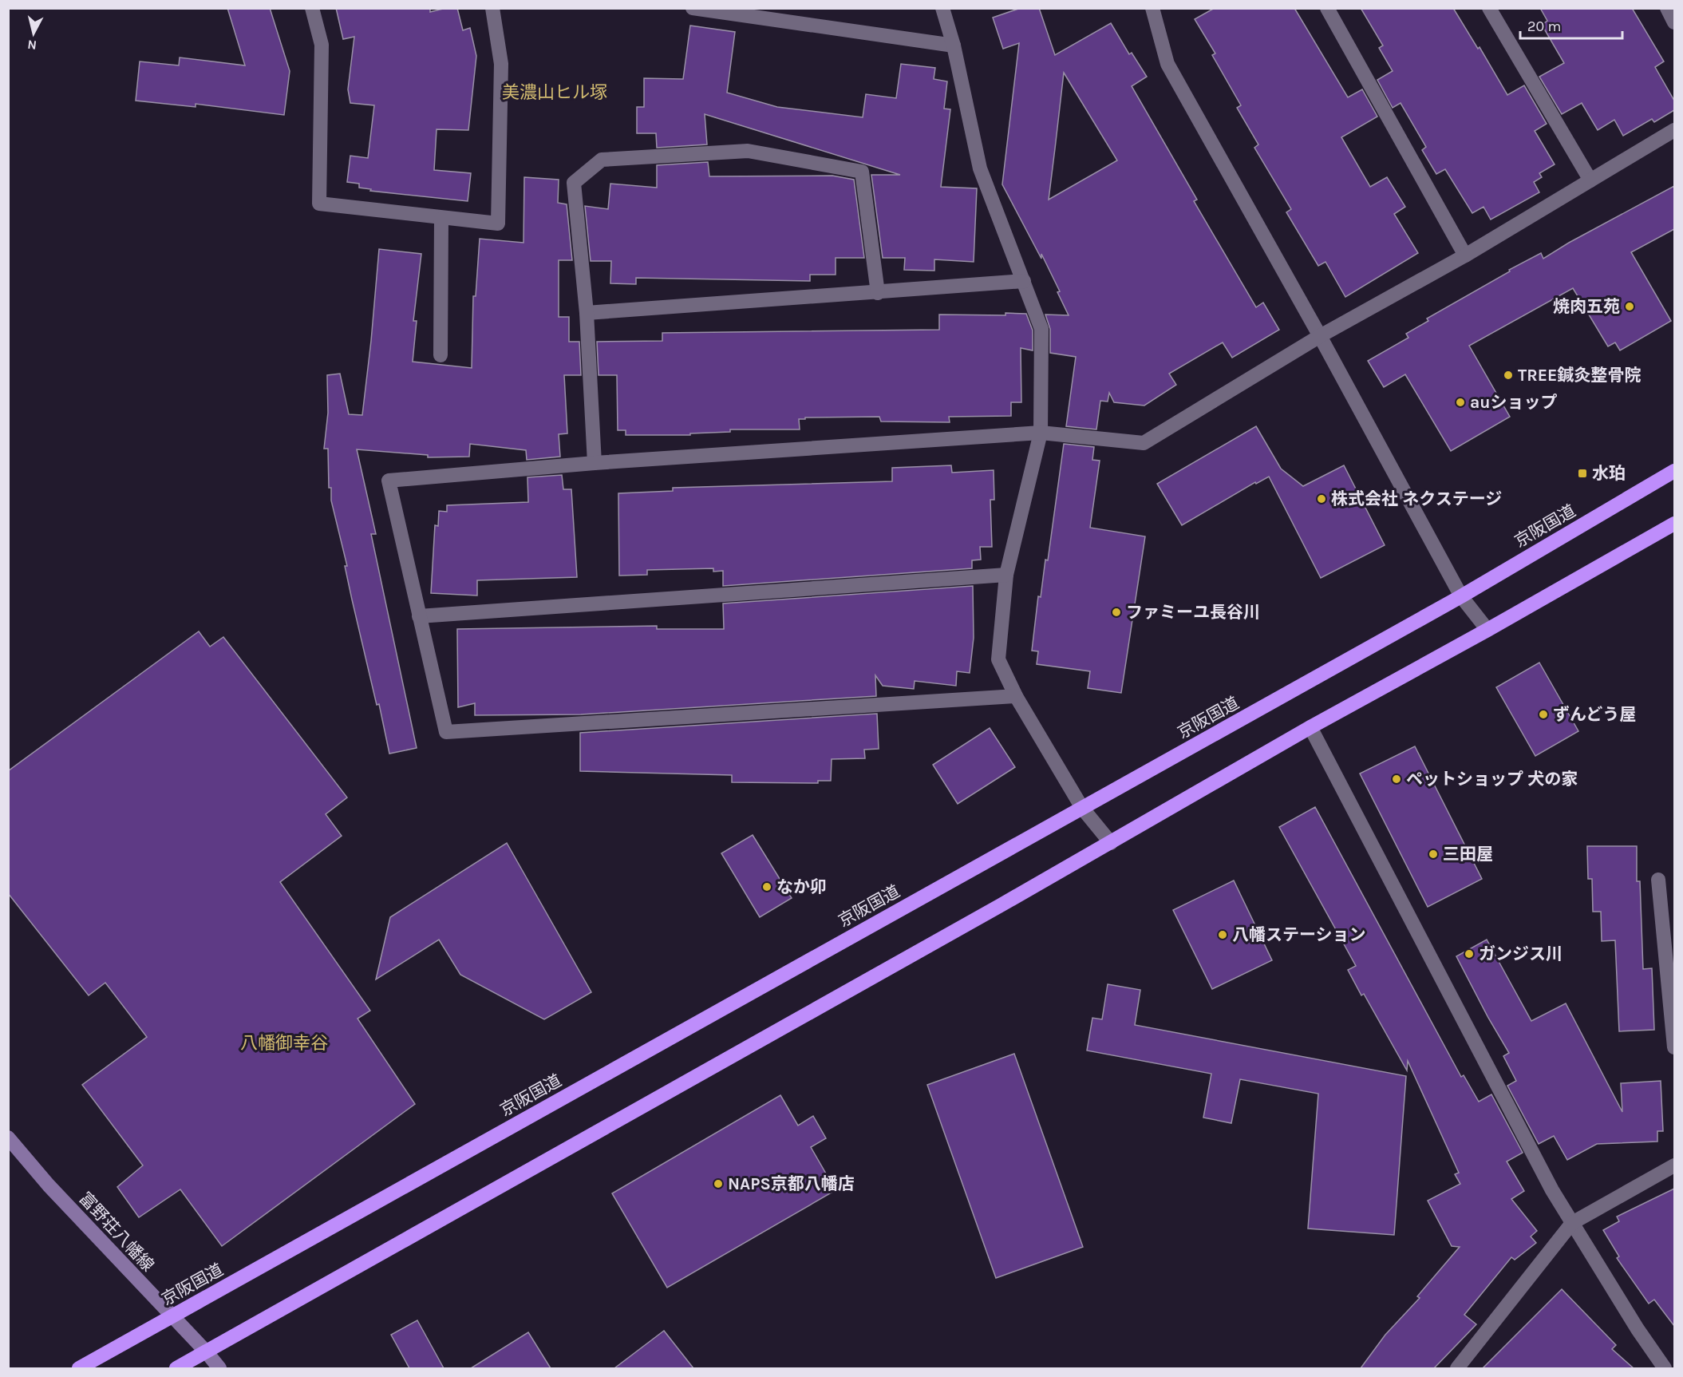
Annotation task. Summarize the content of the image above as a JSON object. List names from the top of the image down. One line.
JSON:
{"streets":{"highway":["京阪国道"],"main road":["富野荘八幡線"]},"crossings":[["京阪国道","富野荘八幡線"]],"districts":["美濃山ヒル塚","八幡御幸谷"],"places":{"other":["焼肉五苑","TREE鍼灸整骨院","auショップ","株式会社 ネクステージ","ファミーユ長谷川","ずんどう屋","ペットショップ 犬の家","三田屋","なか卯","八幡ステーション","ガンジス川","NAPS京都八幡店"],"transit":["水珀"]},"scale_bar":"20 m","north":"bottom"}
